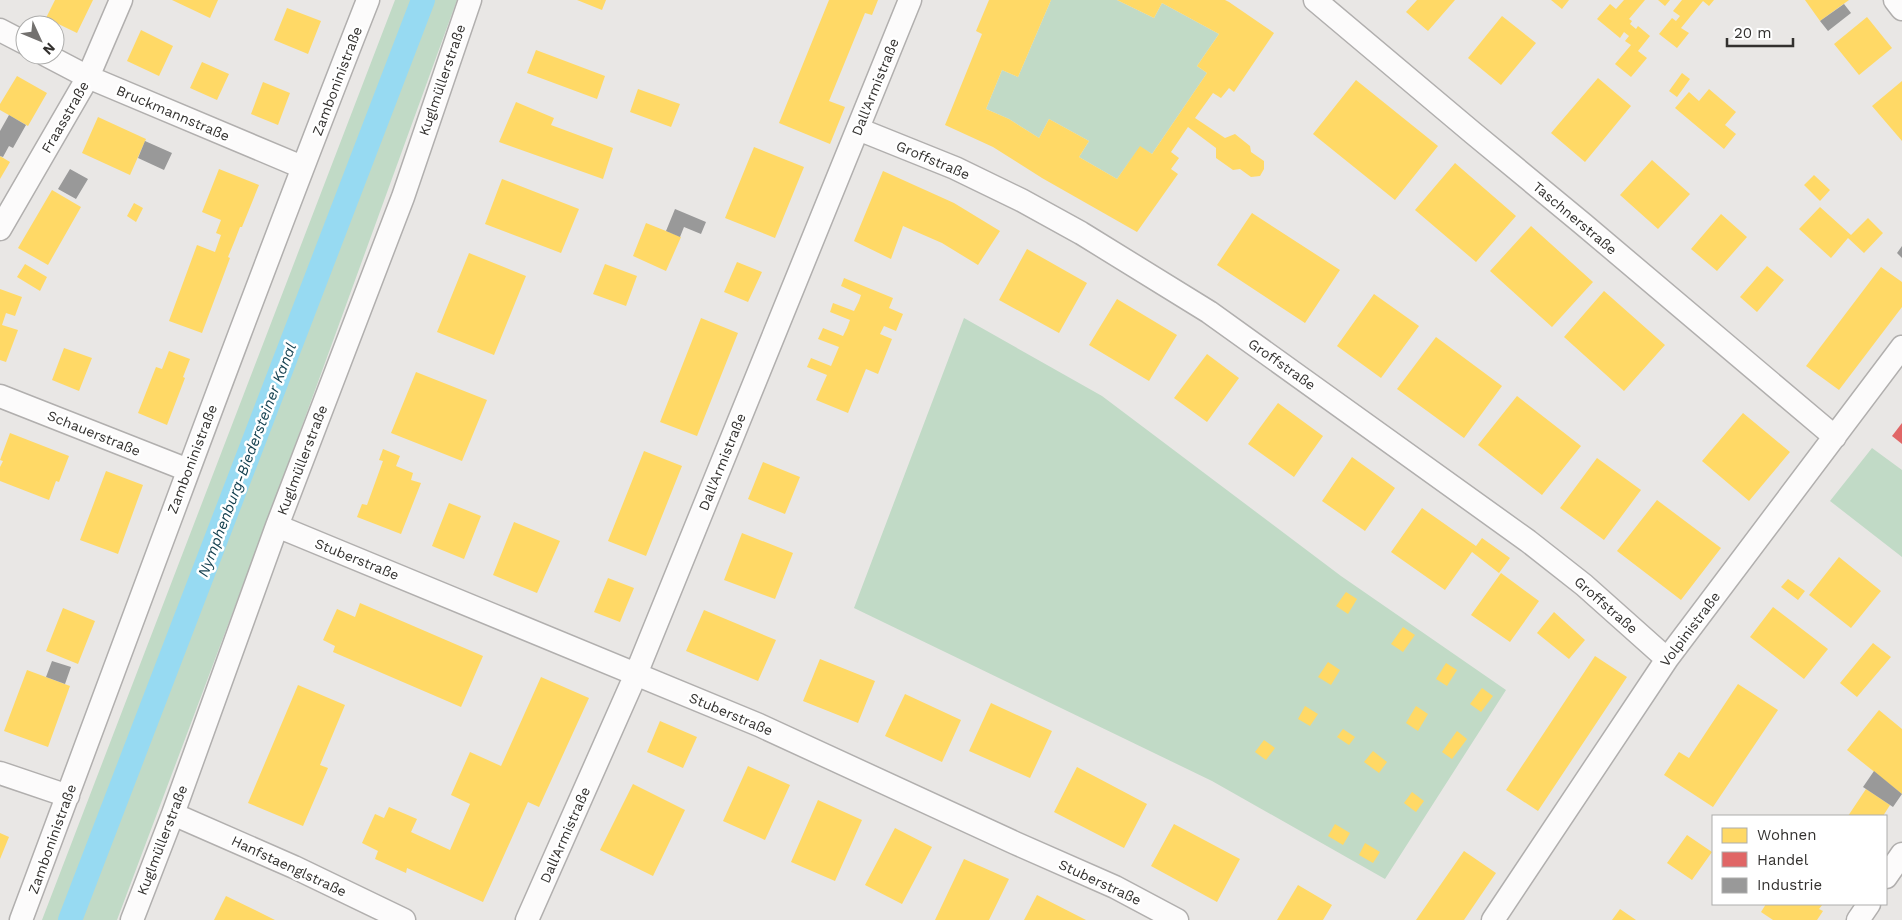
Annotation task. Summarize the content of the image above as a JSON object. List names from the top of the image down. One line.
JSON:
{"streets":{"street":["Kuglmüllerstraße","Zamboninistraße","Dall'Armistraße","Bruckmannstraße","Fraasstraße","Groffstraße","Taschnerstraße","Schauerstraße","Stuberstraße","Volpinistraße","Hanfstaenglstraße"]},"crossings":[["Kuglmüllerstraße","Stuberstraße"],["Kuglmüllerstraße","Hanfstaenglstraße"],["Zamboninistraße","Bruckmannstraße"],["Zamboninistraße","Schauerstraße"],["Dall'Armistraße","Groffstraße"],["Dall'Armistraße","Stuberstraße"],["Bruckmannstraße","Fraasstraße"],["Groffstraße","Volpinistraße"],["Taschnerstraße","Volpinistraße"]],"water":["Nymphenburg-Biedersteiner Kanal"],"legend":["Wohnen","Handel","Industrie"],"scale_bar":"20 m","north":"bottom right"}
